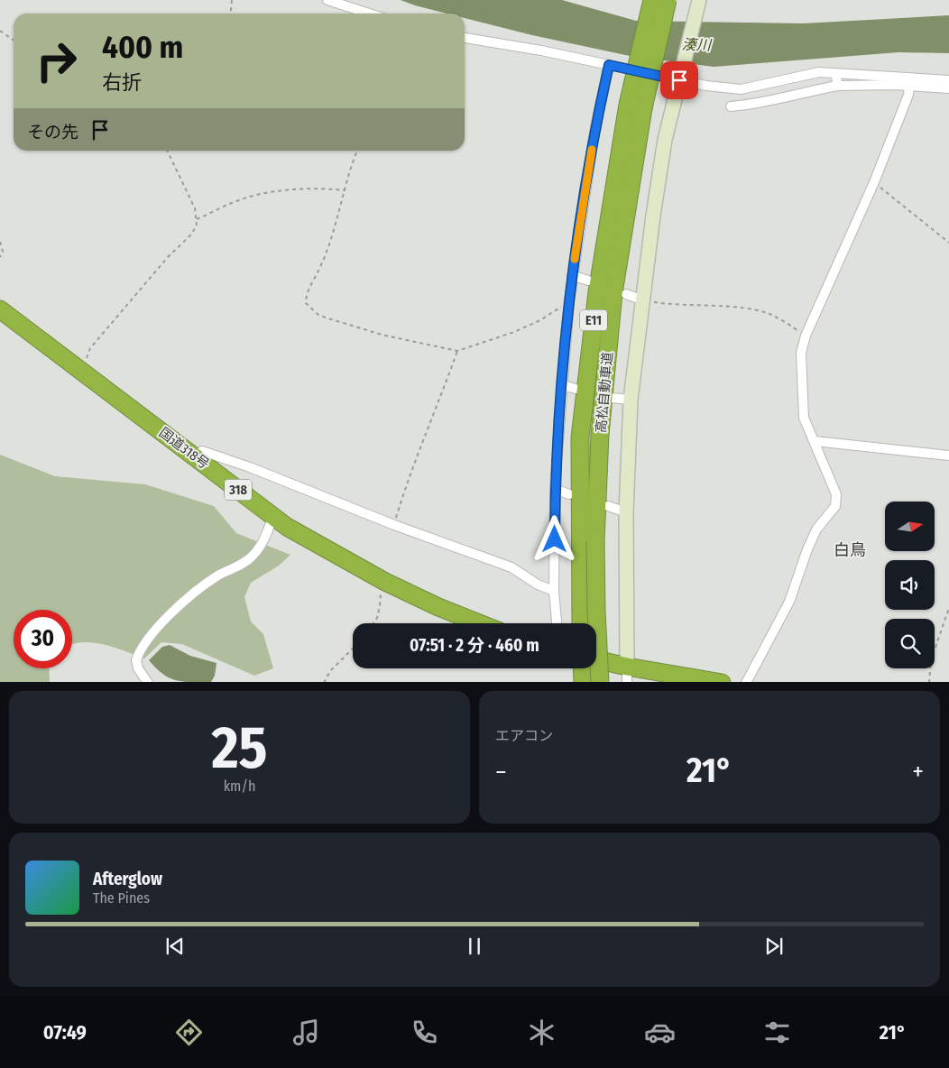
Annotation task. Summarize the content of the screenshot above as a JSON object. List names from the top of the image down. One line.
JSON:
{"streets":{"highway":["E11","高松自動車道","国道318号","318"]},"districts":["白鳥"],"water":["湊川"],"north":"right","page":{"turn":["400 m","右折"],"then":"その先","limit":"30","trip":"07:51 · 2 分 · 460 m","tile":[["25","km/h"],"エアコン"],"heat":["−","21°","+"],"song":["Afterglow","The Pines"],"tabs":["07:49","21°"]}}
